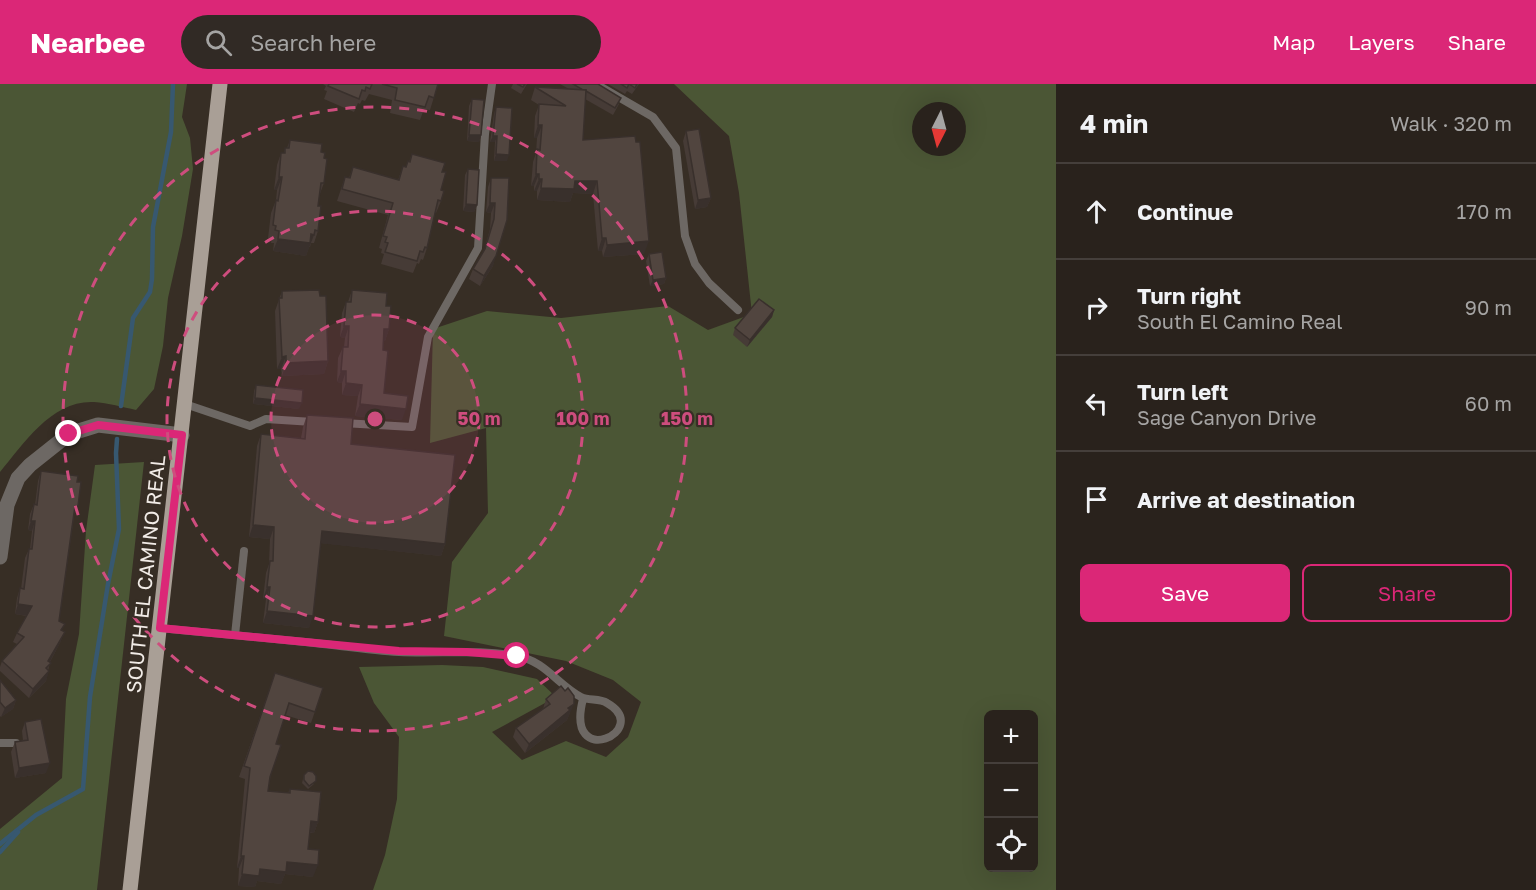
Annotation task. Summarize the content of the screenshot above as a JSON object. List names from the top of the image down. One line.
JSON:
{"streets":{"main road":["SOUTH EL CAMINO REAL"]},"north":"bottom","page":{"header":"Nearbee","search":"Search here","nav":["Map","Layers","Share"],"heading":["4 min","Walk · 320 m"],"list":[["Continue","170 m"],["Turn right","South El Camino Real","90 m"],["Turn left","Sage Canyon Drive","60 m"],"Arrive at destination"],"buttons":["Save","Share"],"map_buttons":["+","−"]},"rings":["50 m","100 m","150 m"]}
